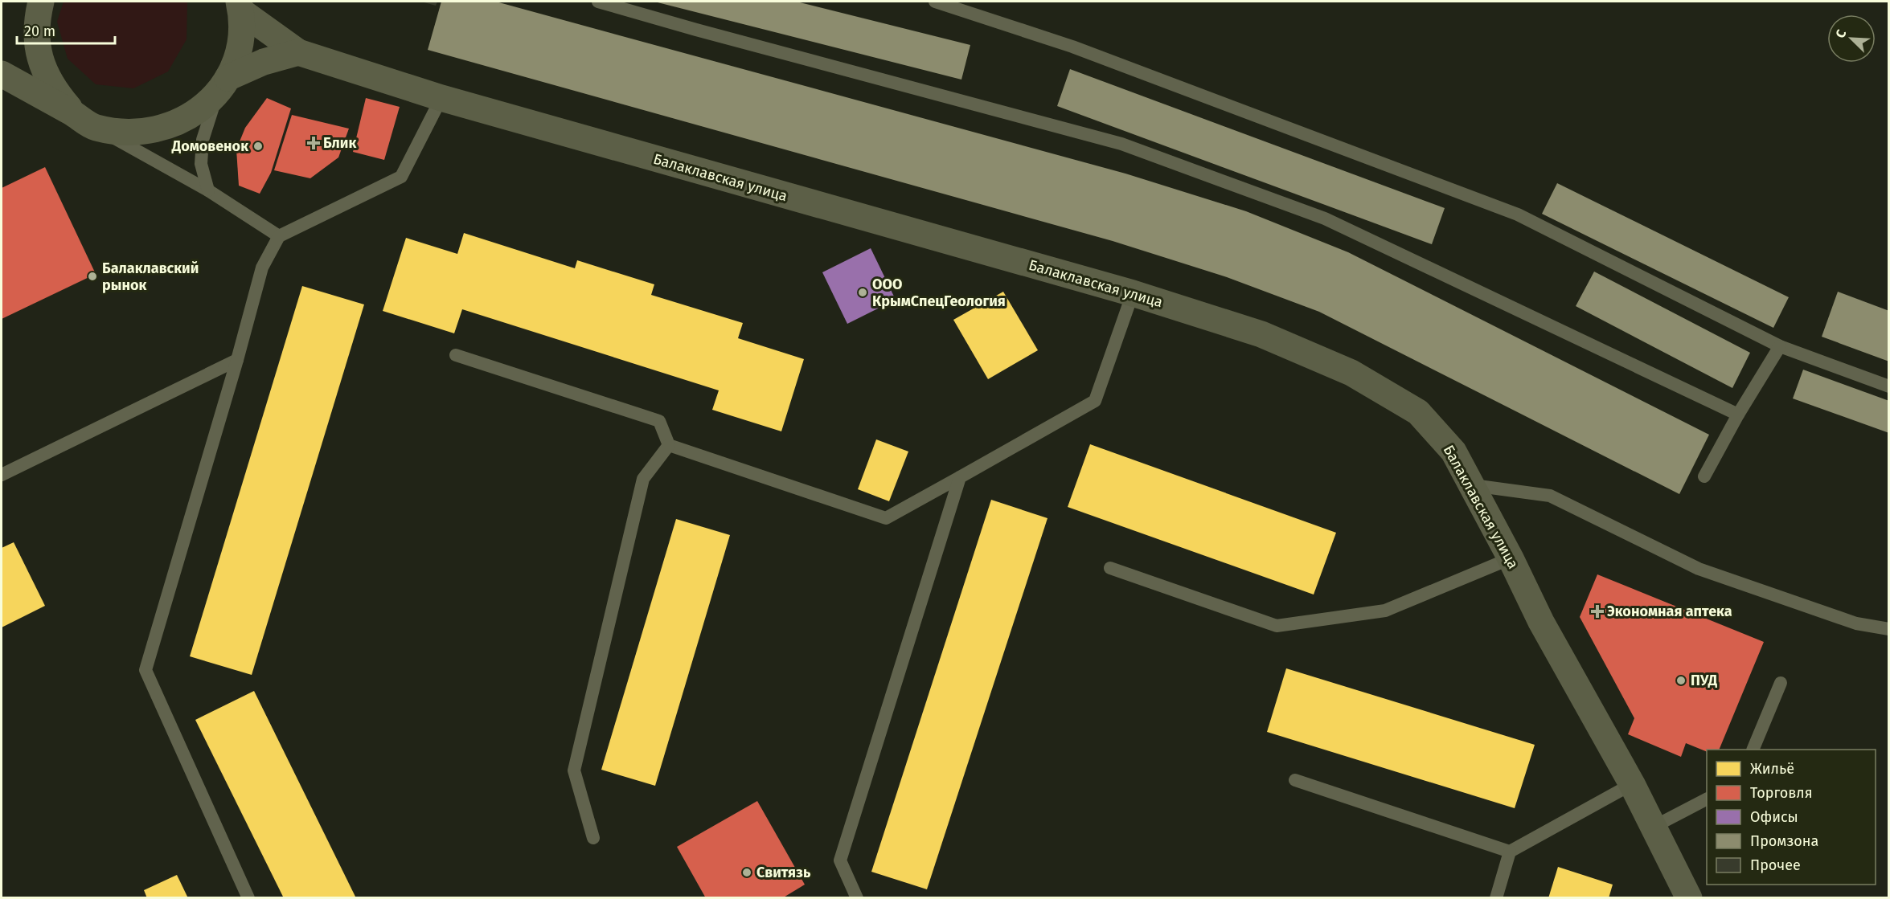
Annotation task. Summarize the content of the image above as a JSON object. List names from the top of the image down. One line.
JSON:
{"streets":{"main road":["Балаклавская улица"]},"places":{"health":["Блик","Экономная аптека"],"other":["Домовенок","Балаклавский рынок","ООО КрымСпецГеология","ПУД","Свитязь"]},"legend":["Жильё","Торговля","Офисы","Промзона","Прочее"],"scale_bar":"20 m","north":"top left"}
